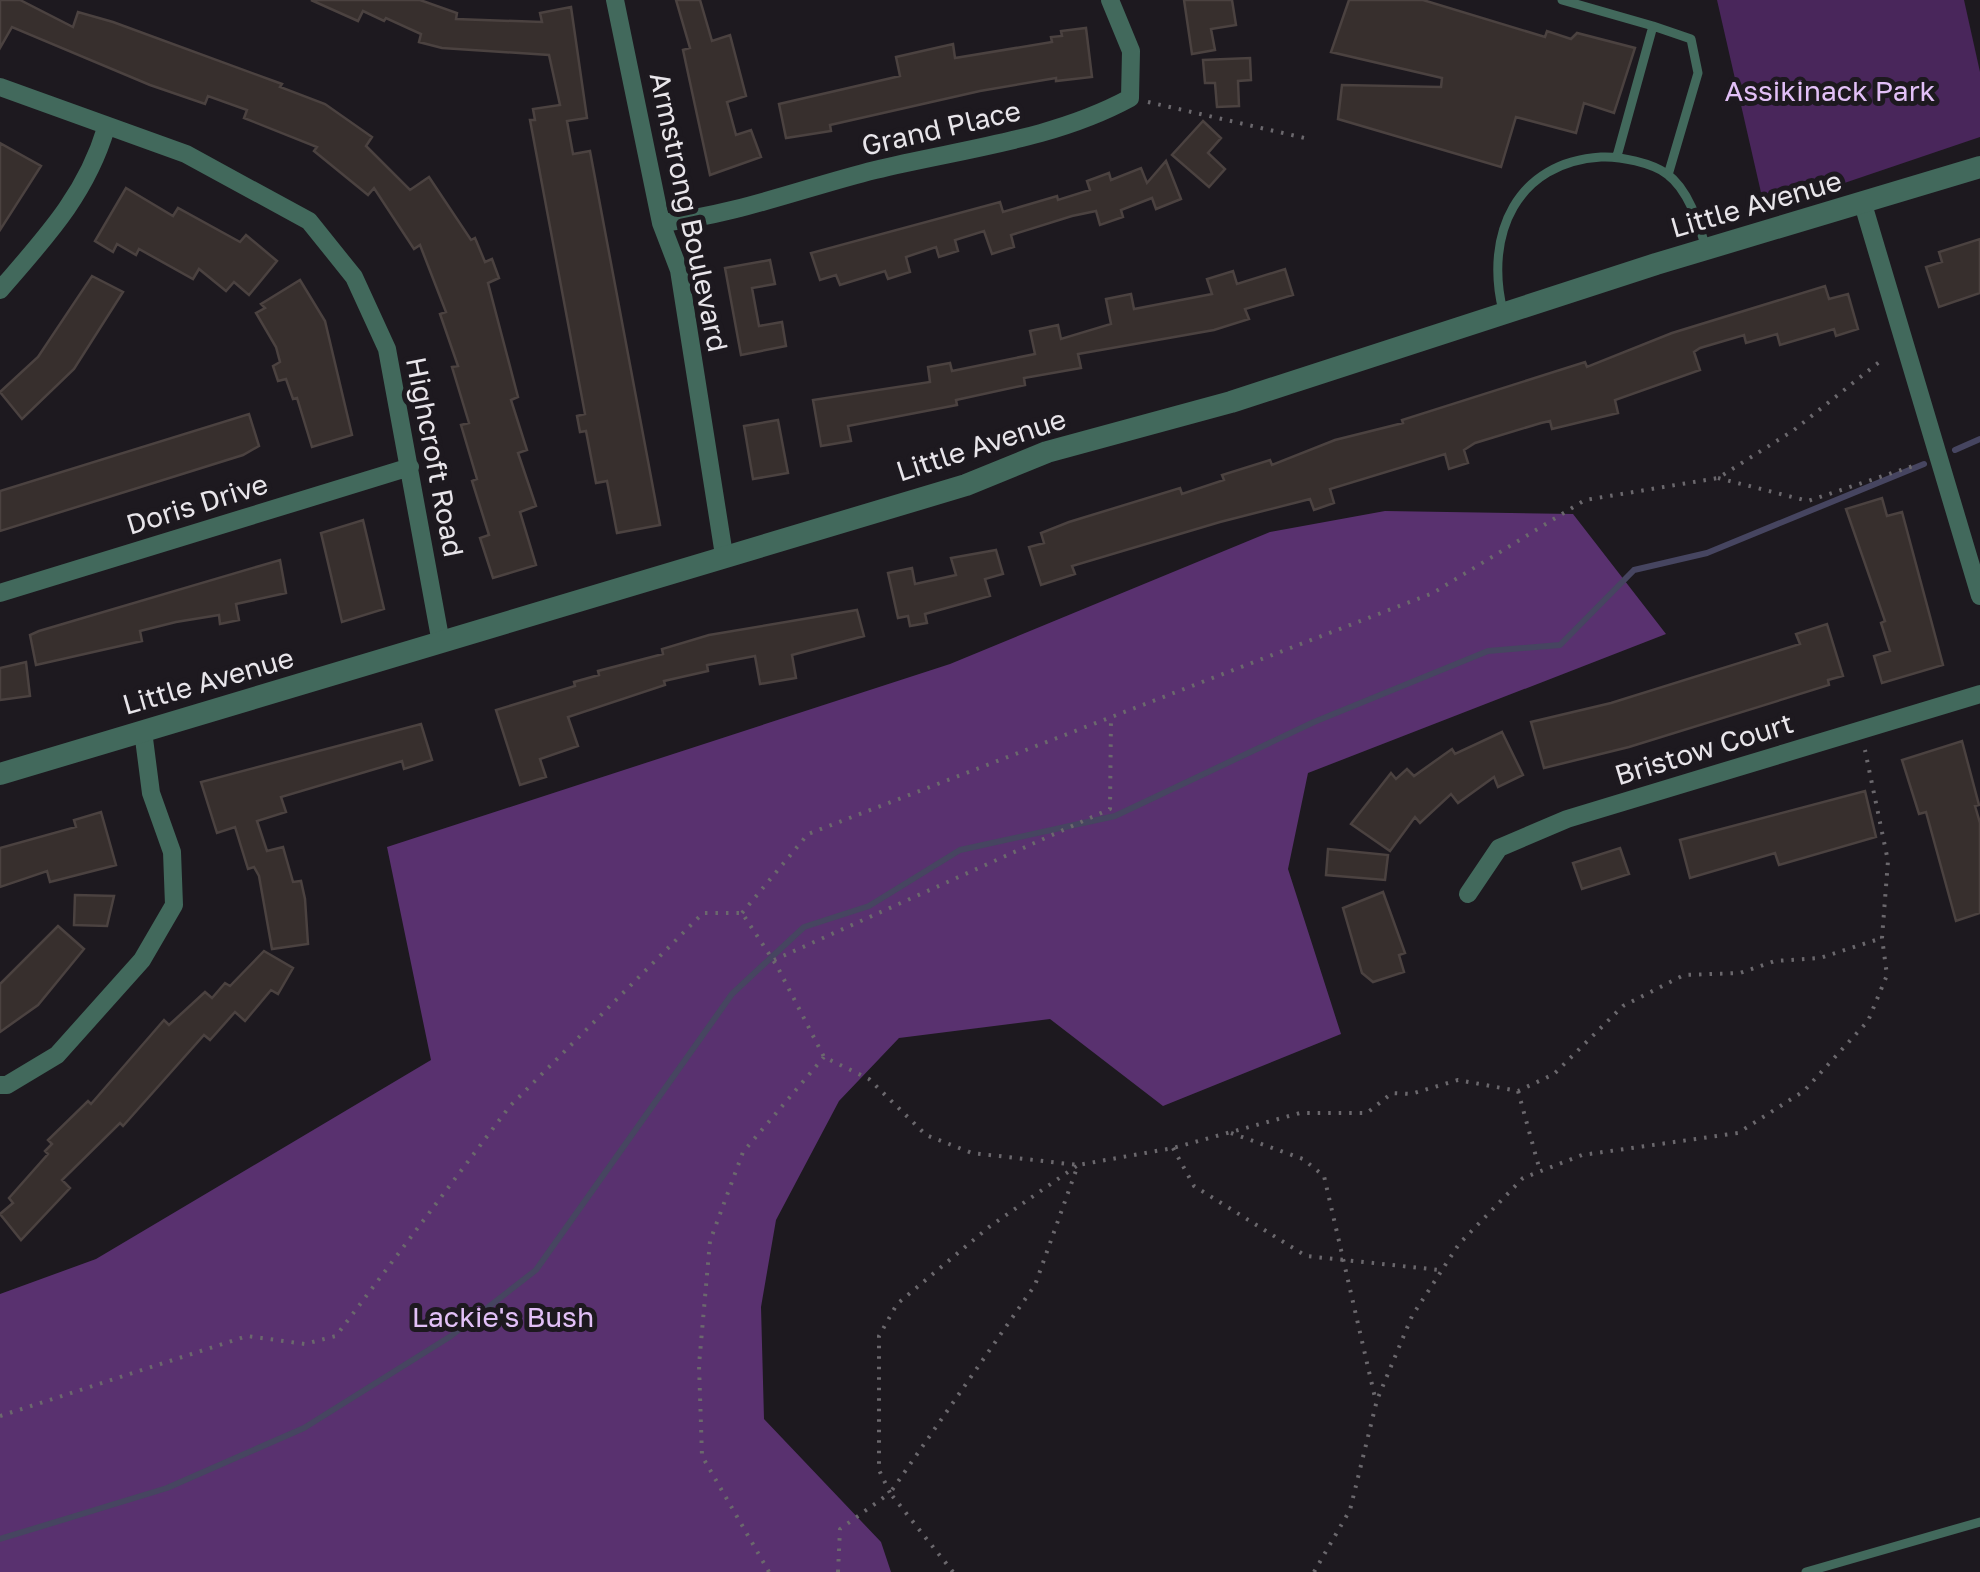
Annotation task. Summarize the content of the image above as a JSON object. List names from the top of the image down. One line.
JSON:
{"streets":{"street":["Grand Place","Little Avenue","Armstrong Boulevard","Highcroft Road","Doris Drive","Bristow Court"]},"crossings":[["Grand Place","Armstrong Boulevard"],["Little Avenue","Armstrong Boulevard"],["Little Avenue","Highcroft Road"],["Highcroft Road","Doris Drive"]],"parks":["Assikinack Park","Lackie's Bush"]}
